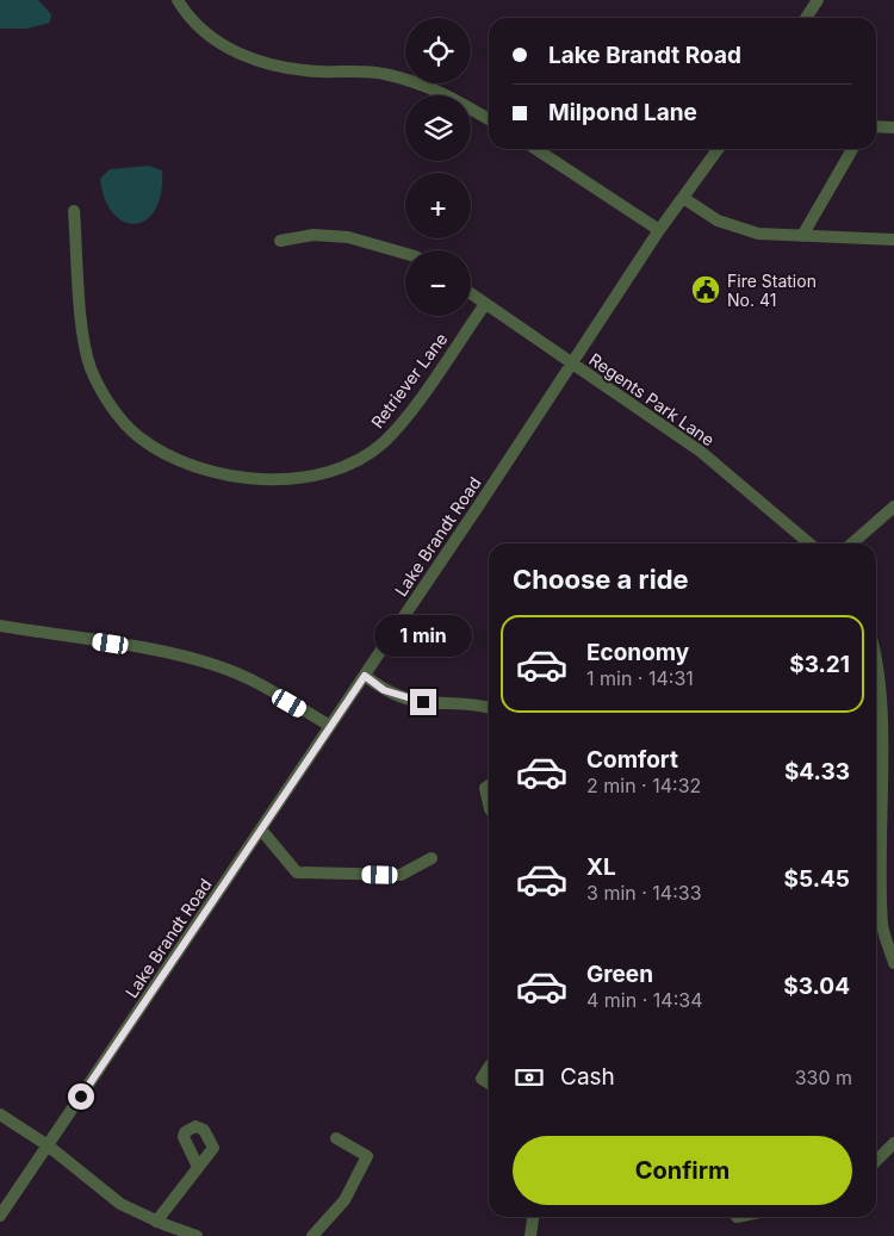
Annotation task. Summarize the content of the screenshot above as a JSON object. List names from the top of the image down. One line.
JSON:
{"streets":{"street":["Retriever Lane","Regents Park Lane","Lake Brandt Road"]},"crossings":[["Retriever Lane","Regents Park Lane"],["Regents Park Lane","Lake Brandt Road"]],"places":{"public building":["Fire Station No. 41"]},"page":{"map_buttons":["+","−"],"banner":["Lake Brandt Road","Milpond Lane"],"heading":"Choose a ride","bubble":"1 min","list":[{"name":"Economy","note":"1 min · 14:31","value":"$3.21"},{"name":"Comfort","note":"2 min · 14:32","value":"$4.33"},{"name":"XL","note":"3 min · 14:33","value":"$5.45"},{"name":"Green","note":"4 min · 14:34","value":"$3.04"}],"pay":["Cash","330 m"],"buttons":"Confirm"}}
